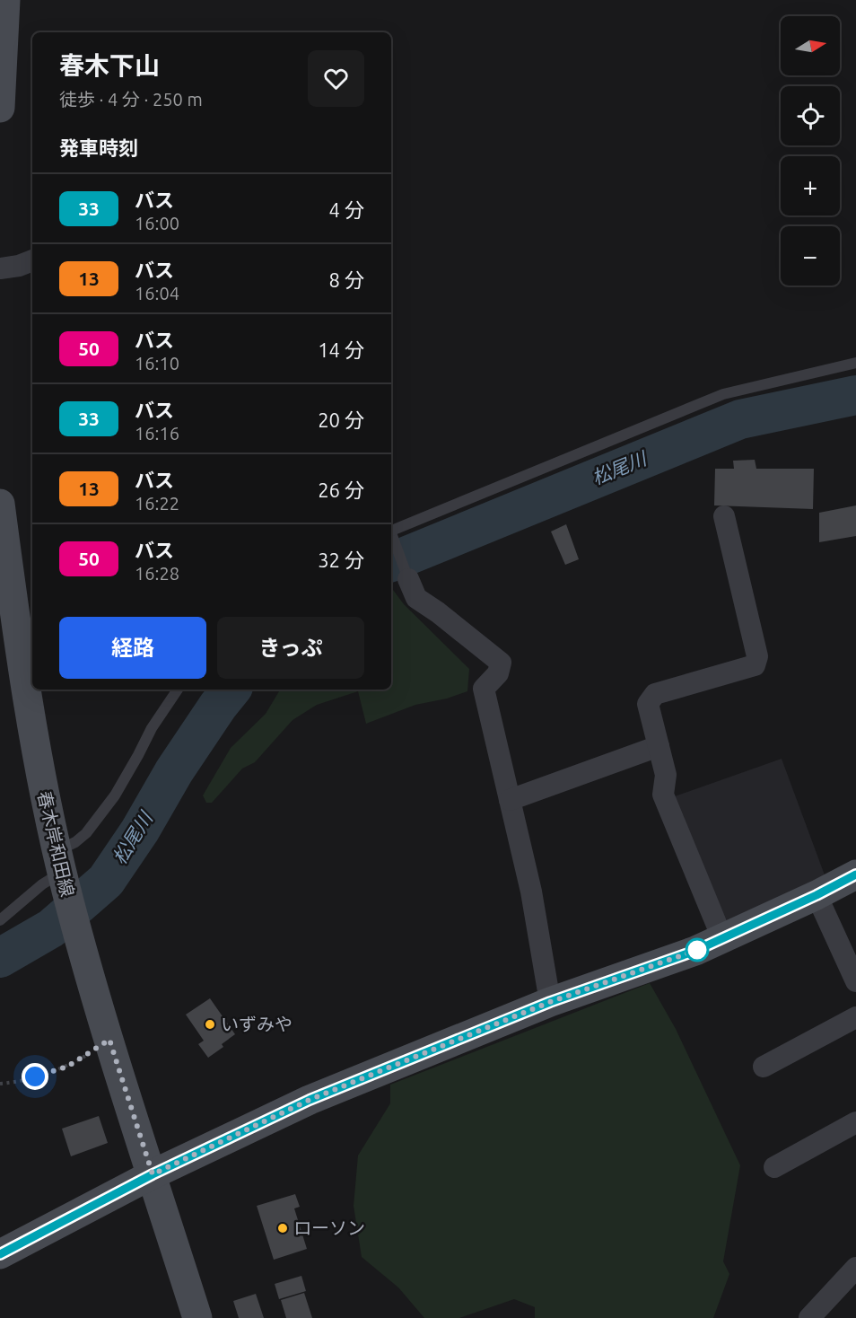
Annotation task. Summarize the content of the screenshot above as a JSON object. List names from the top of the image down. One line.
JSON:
{"streets":{"main road":["春木岸和田線"]},"water":["松尾川"],"places":["いずみや","ローソン"],"lines":["bus line 33"],"north":"right","page":{"map_buttons":["+","−"],"heading":[["春木下山","徒歩 · 4 分 · 250 m"],"発車時刻"],"list":[{"mark":"33","name":"バス","note":"16:00","value":"4 分"},{"mark":"13","name":"バス","note":"16:04","value":"8 分"},{"mark":"50","name":"バス","note":"16:10","value":"14 分"},{"mark":"33","name":"バス","note":"16:16","value":"20 分"},{"mark":"13","name":"バス","note":"16:22","value":"26 分"},{"mark":"50","name":"バス","note":"16:28","value":"32 分"}],"buttons":["経路","きっぷ"]}}
